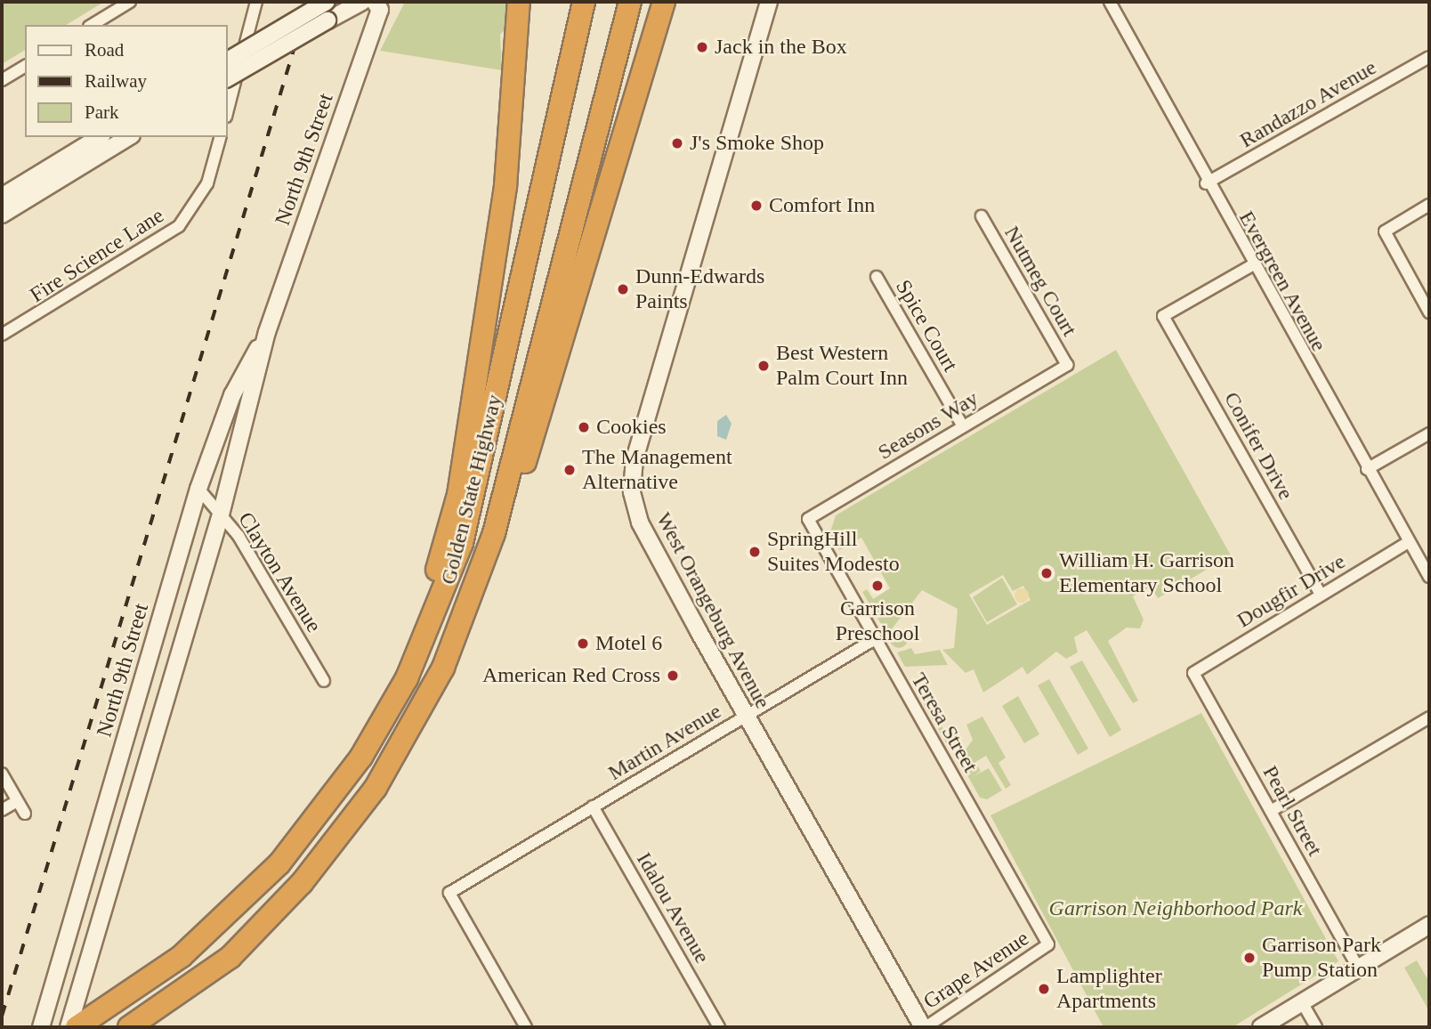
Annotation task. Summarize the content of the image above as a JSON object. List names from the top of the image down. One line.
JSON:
{"streets":{"highway":["Golden State Highway"],"street":["Randazzo Avenue","North 9th Street","Fire Science Lane","Nutmeg Court","Evergreen Avenue","Spice Court","Seasons Way","Conifer Drive","Clayton Avenue","Dougfir Drive","West Orangeburg Avenue","Teresa Street","Martin Avenue","Pearl Street","Idalou Avenue","Grape Avenue"]},"crossings":[["Randazzo Avenue","Evergreen Avenue"],["North 9th Street","Clayton Avenue"],["Nutmeg Court","Seasons Way"],["Evergreen Avenue","Conifer Drive"],["Evergreen Avenue","Dougfir Drive"],["Spice Court","Seasons Way"],["Seasons Way","Teresa Street"],["Conifer Drive","Dougfir Drive"],["Dougfir Drive","Pearl Street"],["West Orangeburg Avenue","Martin Avenue"],["West Orangeburg Avenue","Grape Avenue"],["Teresa Street","Martin Avenue"],["Teresa Street","Grape Avenue"],["Martin Avenue","Idalou Avenue"]],"parks":["Garrison Neighborhood Park"],"places":["Jack in the Box","J's Smoke Shop","Comfort Inn","Dunn-Edwards Paints","Best Western Palm Court Inn","Cookies","The Management Alternative","SpringHill Suites Modesto","William H. Garrison Elementary School","Garrison Preschool","Motel 6","American Red Cross","Garrison Park Pump Station","Lamplighter Apartments"],"legend":["Road","Railway","Park"]}
